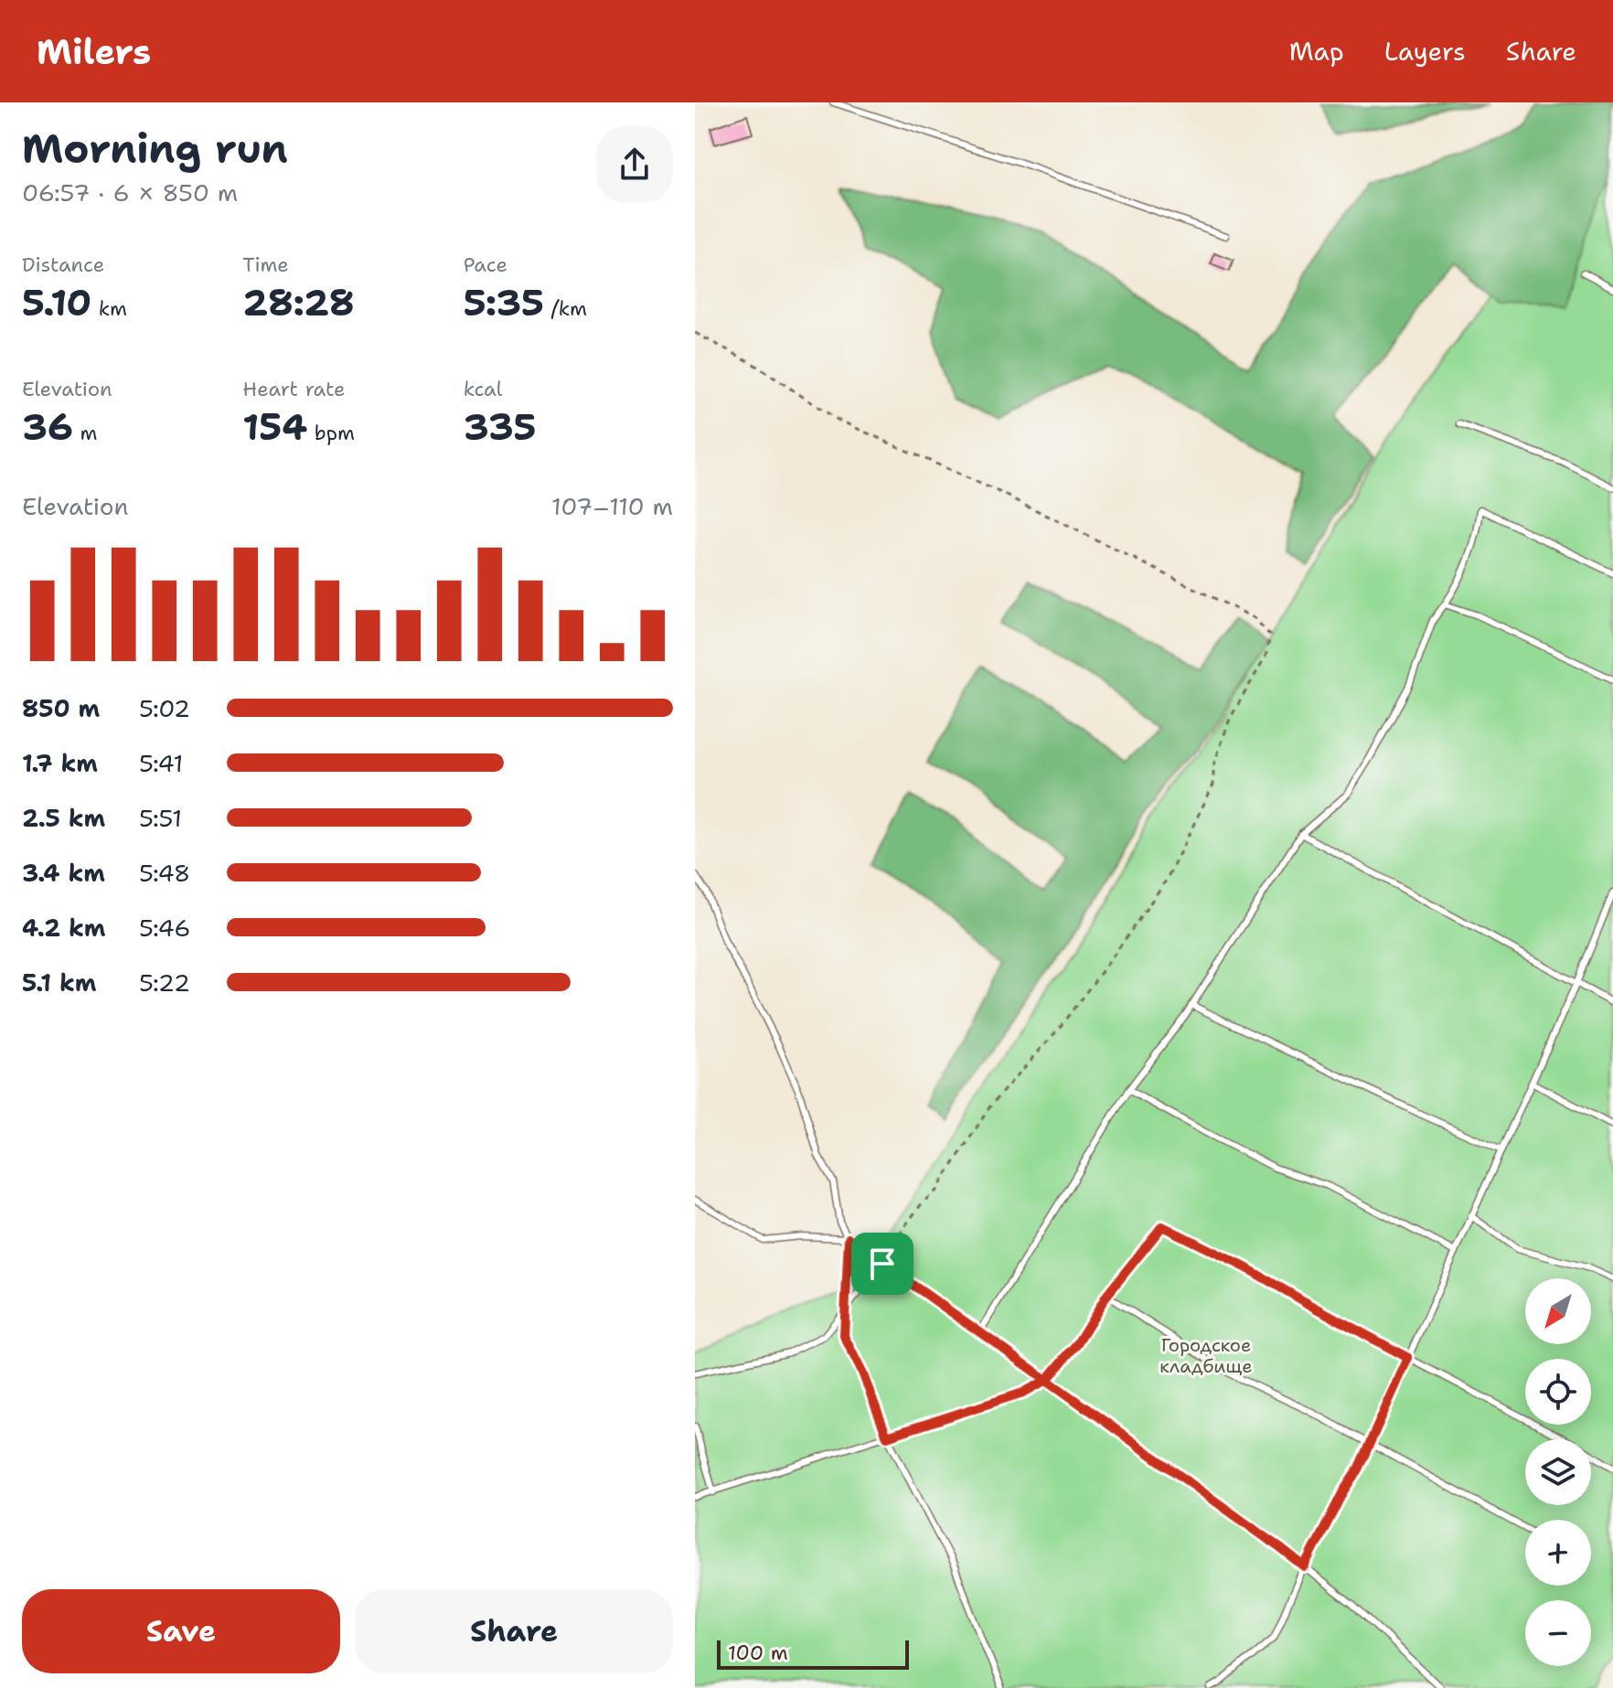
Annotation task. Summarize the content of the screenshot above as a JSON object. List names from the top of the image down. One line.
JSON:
{"parks":["Городское кладбище"],"scale_bar":"100 m","north":"bottom left","page":{"header":"Milers","nav":["Map","Layers","Share"],"heading":["Morning run","06:57 · 6 × 850 m"],"stats":[["Distance","5.10 km"],["Time","28:28"],["Pace","5:35 /km"],["Elevation","36 m"],["Heart rate","154 bpm"],["kcal","335"]],"chart":["Elevation","107–110 m"],"list":[{"name":"850 m","note":"5:02"},{"name":"1.7 km","note":"5:41"},{"name":"2.5 km","note":"5:51"},{"name":"3.4 km","note":"5:48"},{"name":"4.2 km","note":"5:46"},{"name":"5.1 km","note":"5:22"}],"map_buttons":["+","−"],"buttons":["Save","Share"],"scale":"100 m"}}
